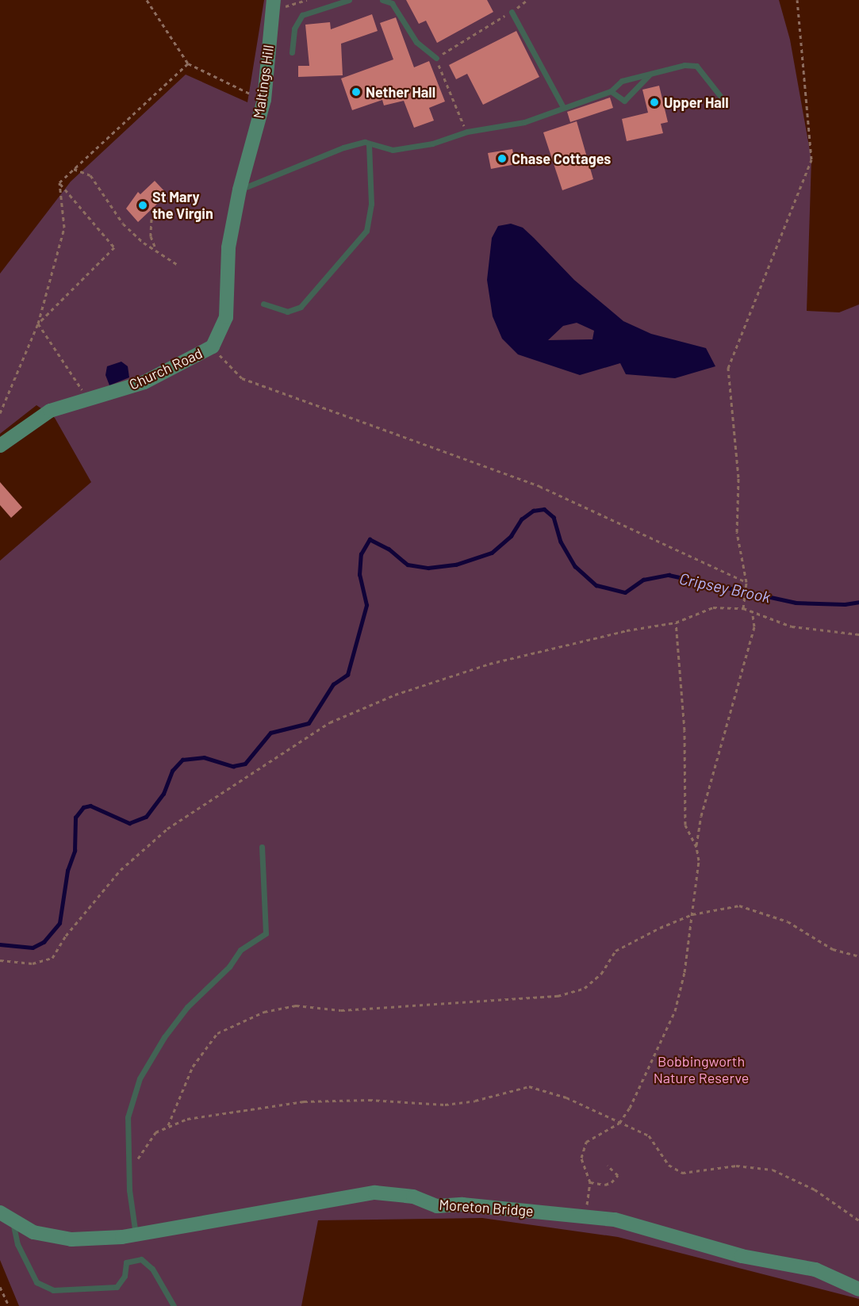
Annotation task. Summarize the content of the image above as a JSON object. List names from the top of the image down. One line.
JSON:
{"streets":{"street":["Maltings Hill","Church Road","Moreton Bridge"]},"crossings":[["Maltings Hill","Church Road"]],"water":["Cripsey Brook"],"parks":["Bobbingworth Nature Reserve"],"places":["Nether Hall","Upper Hall","Chase Cottages","St Mary the Virgin"]}
